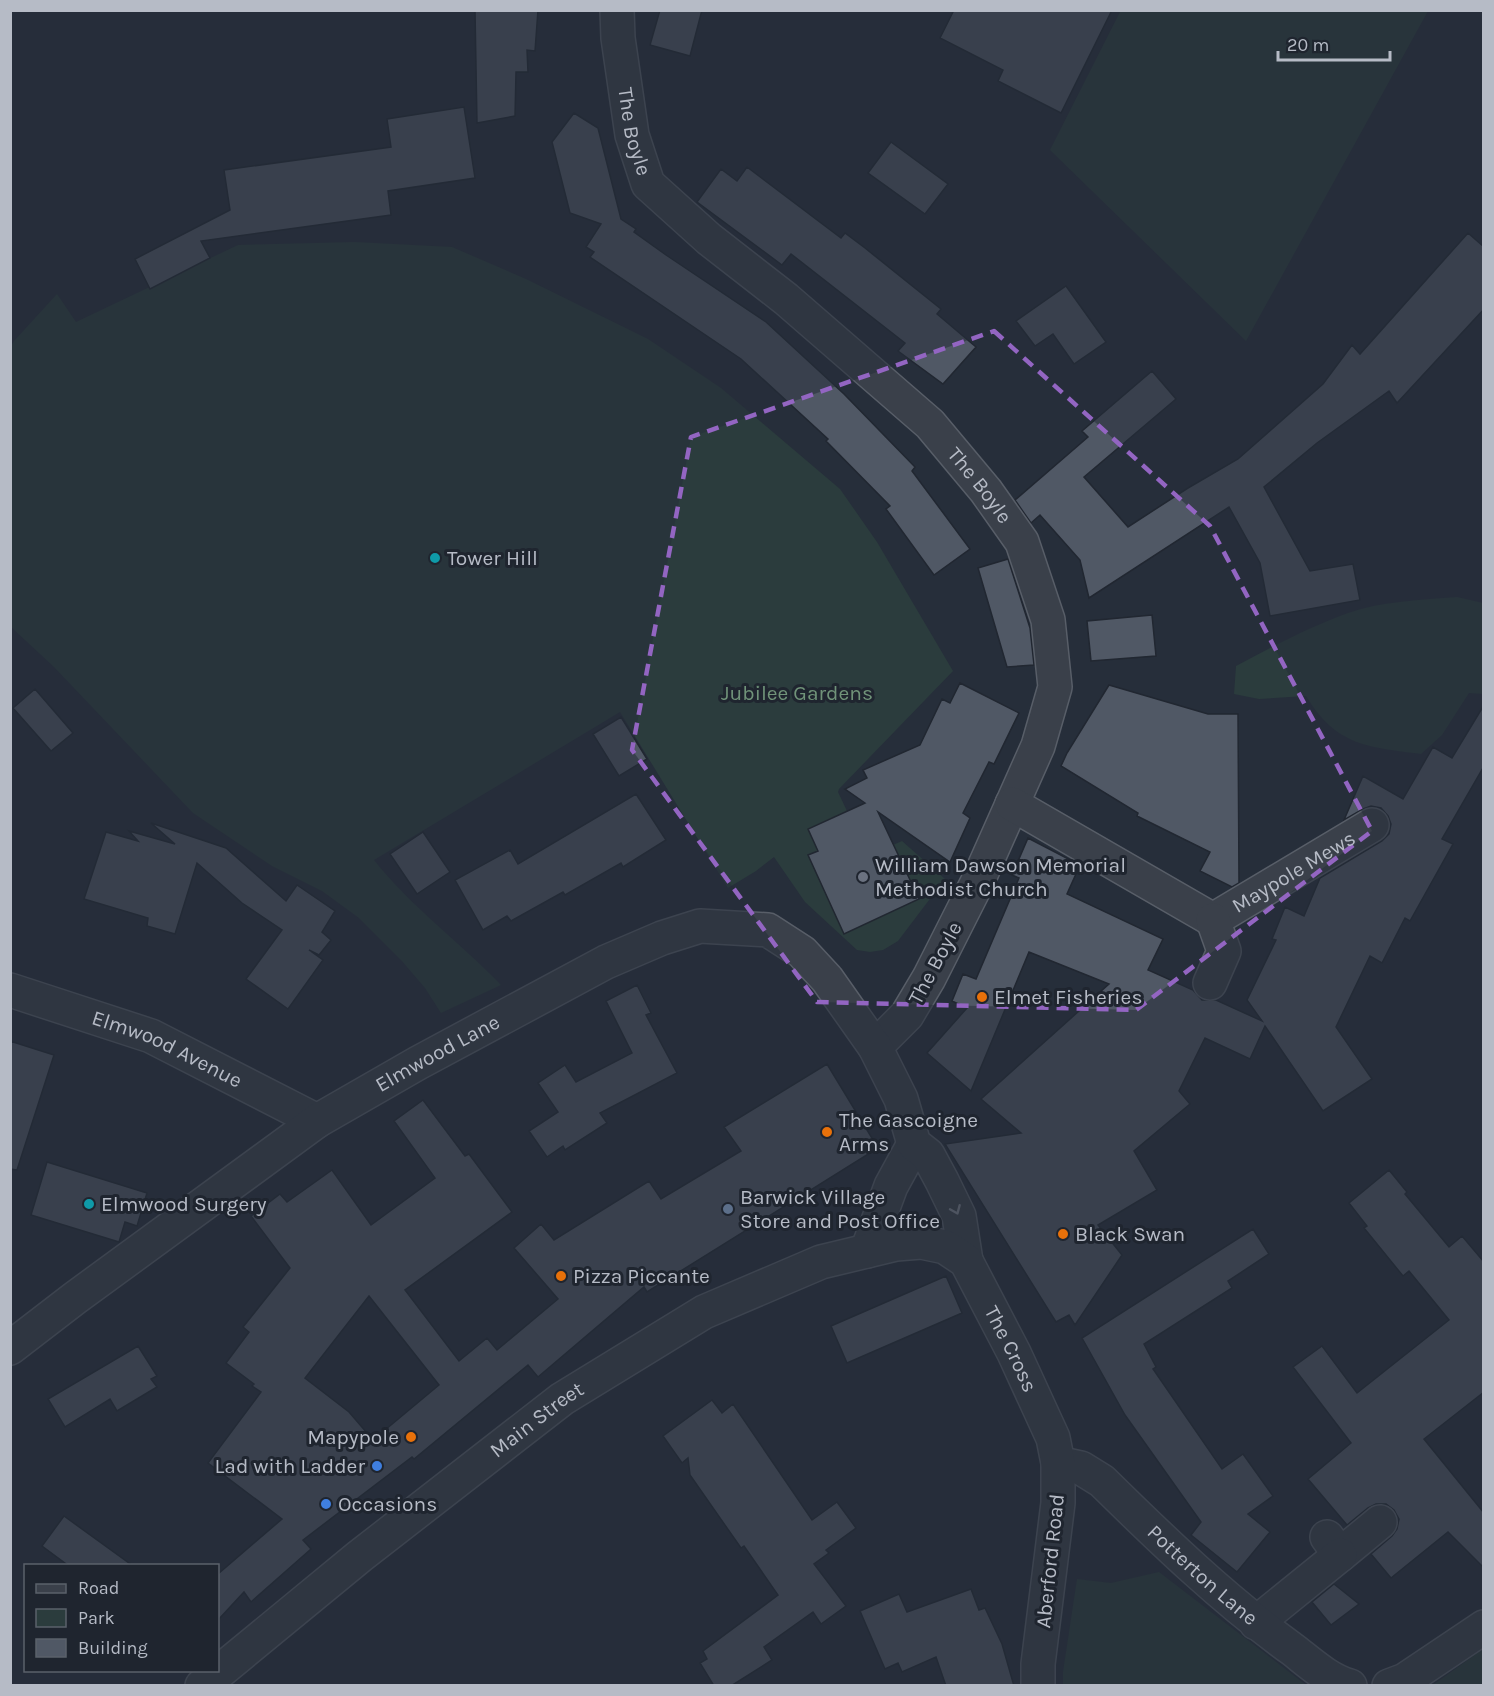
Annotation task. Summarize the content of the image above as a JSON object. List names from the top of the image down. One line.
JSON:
{"streets":{"street":["The Boyle","Maypole Mews","Elmwood Avenue","Elmwood Lane","The Cross","Main Street","Aberford Road","Potterton Lane"]},"crossings":[["The Boyle","Maypole Mews"],["The Boyle","Elmwood Lane"],["The Boyle","The Cross"],["Elmwood Avenue","Elmwood Lane"],["Elmwood Lane","The Cross"],["The Cross","Main Street"],["The Cross","Aberford Road"],["The Cross","Potterton Lane"],["Aberford Road","Potterton Lane"]],"parks":["Jubilee Gardens"],"places":["Tower Hill","William Dawson Memorial Methodist Church","Elmet Fisheries","The Gascoigne Arms","Elmwood Surgery","Barwick Village Store and Post Office","Black Swan","Pizza Piccante","Mapypole","Lad with Ladder","Occasions"],"legend":["Road","Park","Building"],"scale_bar":"20 m"}
